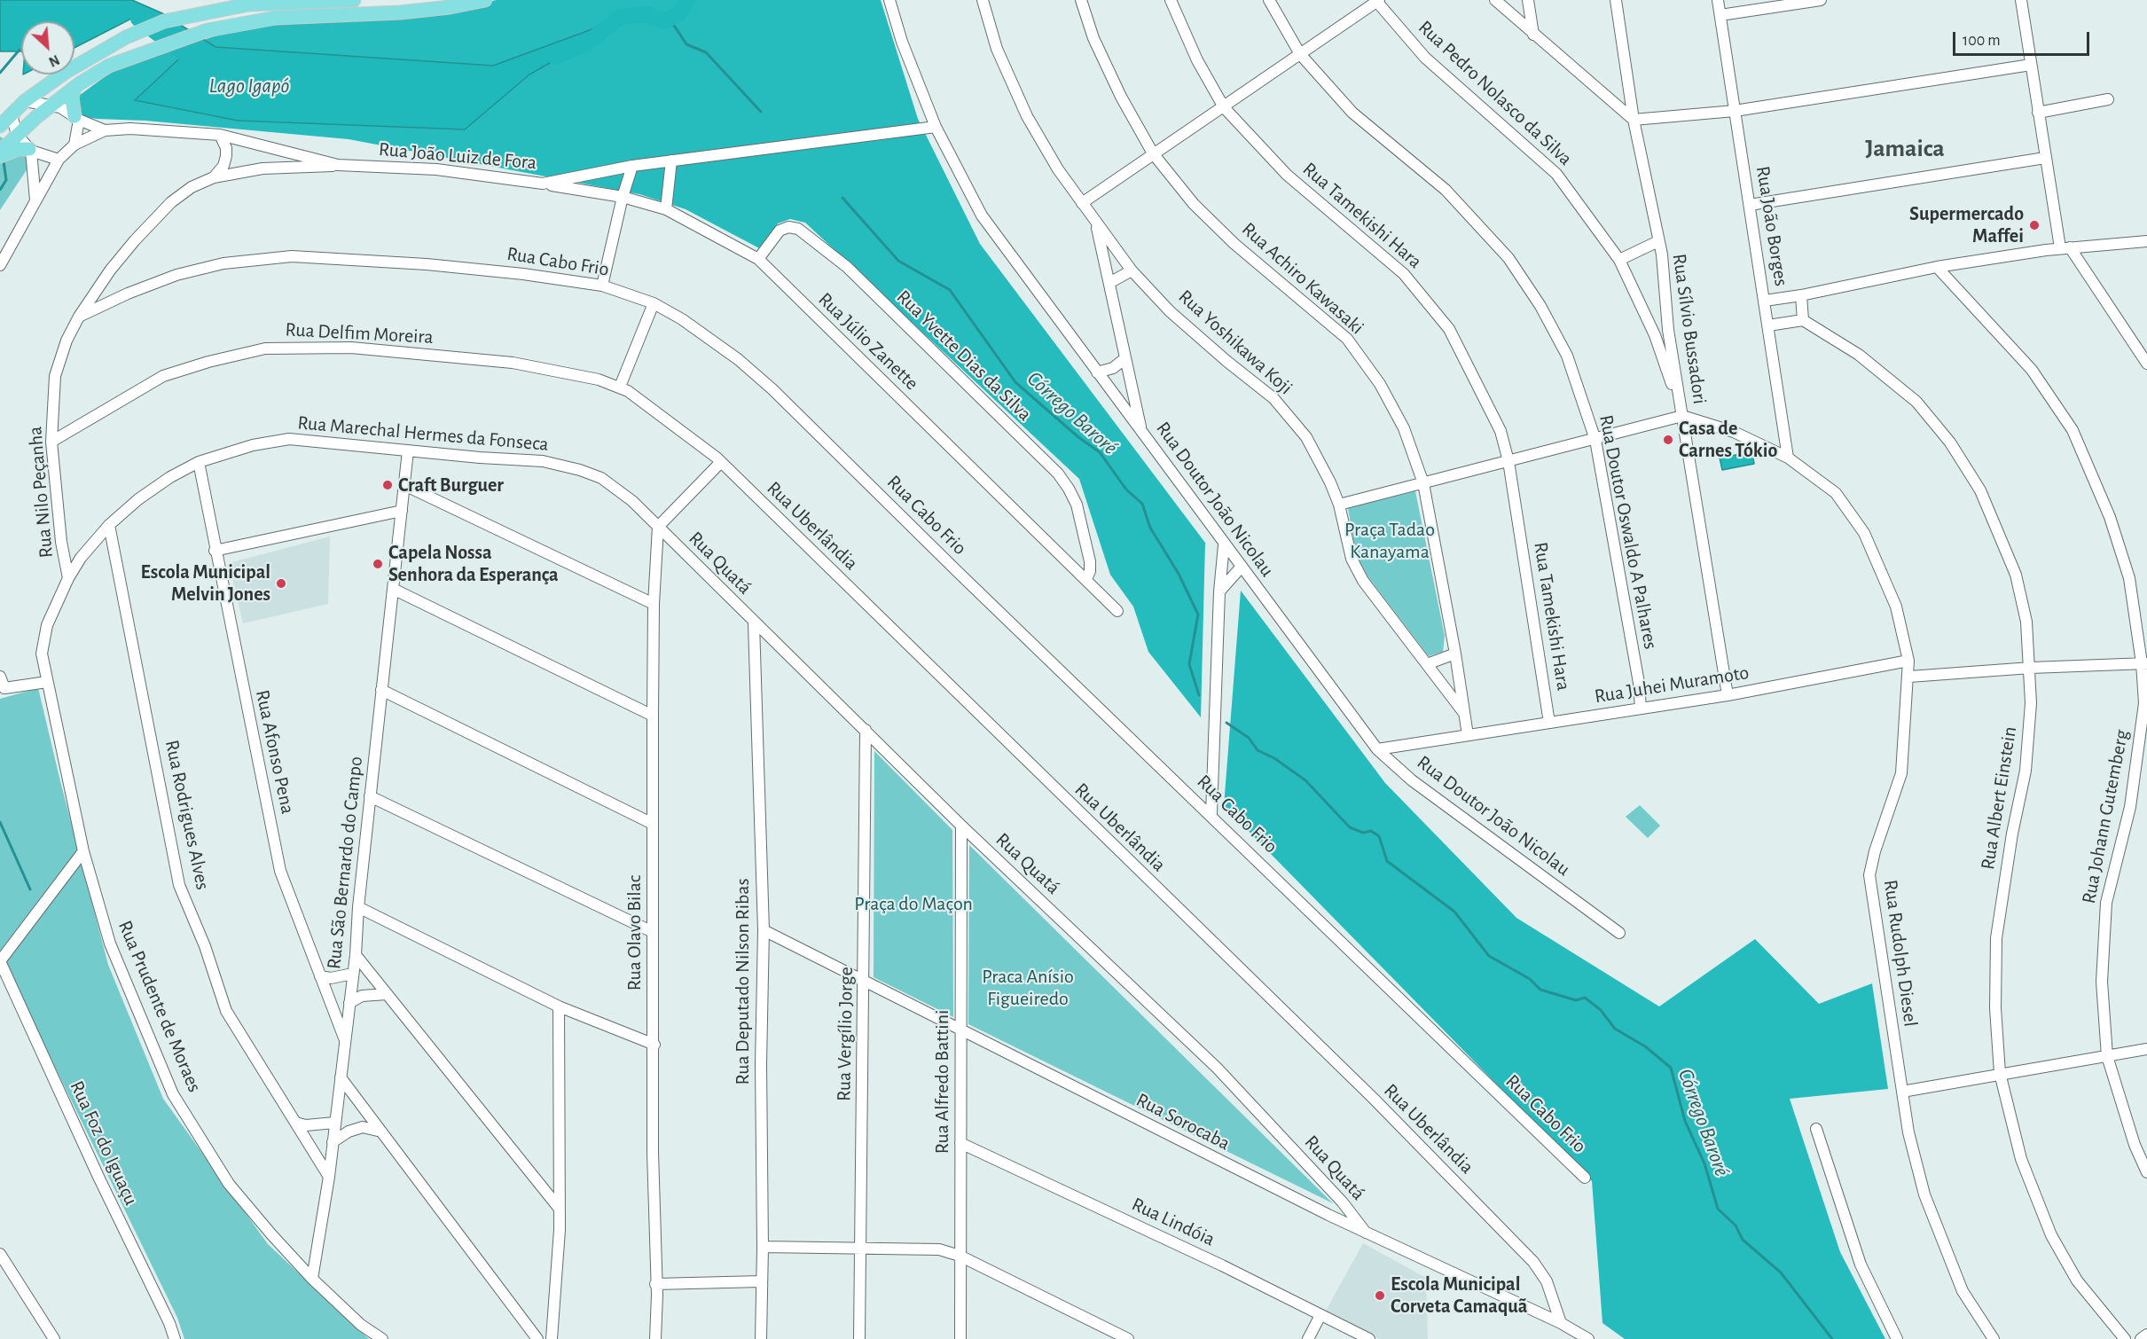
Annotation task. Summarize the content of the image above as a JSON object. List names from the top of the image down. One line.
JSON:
{"streets":{"street":["Rua Pedro Nolasco da Silva","Rua João Luiz de Fora","Rua Tamekishi Hara","Rua João Borges","Rua Cabo Frio","Rua Achiro Kawasaki","Rua Sílvio Bussadori","Rua Delfim Moreira","Rua Júlio Zanette","Rua Yoshikawa Koji","Rua Yvette Dias da Silva","Rua Marechal Hermes da Fonseca","Rua Nilo Peçanha","Rua Doutor João Nicolau","Rua Uberlândia","Rua Doutor Oswaldo A Palhares","Rua Quatá","Rua Juhei Muramoto","Rua Afonso Pena","Rua Albert Einstein","Rua Rodrigues Alves","Rua Johann Gutemberg","Rua São Bernardo do Campo","Rua Olavo Bilac","Rua Rudolph Diesel","Rua Deputado Nilson Ribas","Rua Prudente de Moraes","Rua Vergílio Jorge","Rua Alfredo Battini","Rua Sorocaba","Rua Foz do Iguaçu","Rua Lindóia"]},"crossings":[["Rua Pedro Nolasco da Silva","Rua Sílvio Bussadori"],["Rua Pedro Nolasco da Silva","Rua Rudolph Diesel"],["Rua João Luiz de Fora","Rua Júlio Zanette"],["Rua João Luiz de Fora","Rua Nilo Peçanha"],["Rua João Luiz de Fora","Rua Doutor João Nicolau"],["Rua Tamekishi Hara","Rua Juhei Muramoto"],["Rua João Borges","Rua Rudolph Diesel"],["Rua Cabo Frio","Rua Nilo Peçanha"],["Rua Achiro Kawasaki","Rua Yoshikawa Koji"],["Rua Achiro Kawasaki","Rua Juhei Muramoto"],["Rua Sílvio Bussadori","Rua Juhei Muramoto"],["Rua Sílvio Bussadori","Rua Rudolph Diesel"],["Rua Delfim Moreira","Rua Nilo Peçanha"],["Rua Delfim Moreira","Rua Uberlândia"],["Rua Júlio Zanette","Rua Yvette Dias da Silva"],["Rua Marechal Hermes da Fonseca","Rua Nilo Peçanha"],["Rua Marechal Hermes da Fonseca","Rua Quatá"],["Rua Marechal Hermes da Fonseca","Rua Afonso Pena"],["Rua Marechal Hermes da Fonseca","Rua Rodrigues Alves"],["Rua Marechal Hermes da Fonseca","Rua São Bernardo do Campo"],["Rua Marechal Hermes da Fonseca","Rua Olavo Bilac"],["Rua Marechal Hermes da Fonseca","Rua Prudente de Moraes"],["Rua Doutor João Nicolau","Rua Juhei Muramoto"],["Rua Uberlândia","Rua Sorocaba"],["Rua Doutor Oswaldo A Palhares","Rua Juhei Muramoto"],["Rua Quatá","Rua Olavo Bilac"],["Rua Quatá","Rua Deputado Nilson Ribas"],["Rua Quatá","Rua Vergílio Jorge"],["Rua Quatá","Rua Alfredo Battini"],["Rua Quatá","Rua Sorocaba"],["Rua Juhei Muramoto","Rua Rudolph Diesel"],["Rua Afonso Pena","Rua São Bernardo do Campo"],["Rua Rodrigues Alves","Rua São Bernardo do Campo"],["Rua São Bernardo do Campo","Rua Prudente de Moraes"],["Rua Deputado Nilson Ribas","Rua Sorocaba"],["Rua Vergílio Jorge","Rua Sorocaba"],["Rua Alfredo Battini","Rua Sorocaba"],["Rua Alfredo Battini","Rua Lindóia"]],"districts":["Jamaica"],"water":["Lago Igapó","Córrego Baroré"],"parks":["Praça Tadao Kanayama","Praça do Maçon","Praca Anísio Figueiredo"],"places":["Supermercado Maffei","Casa de Carnes Tókio","Craft Burguer","Capela Nossa Senhora da Esperança","Escola Municipal Melvin Jones","Escola Municipal Corveta Camaquã"],"scale_bar":"100 m","north":"bottom right"}
